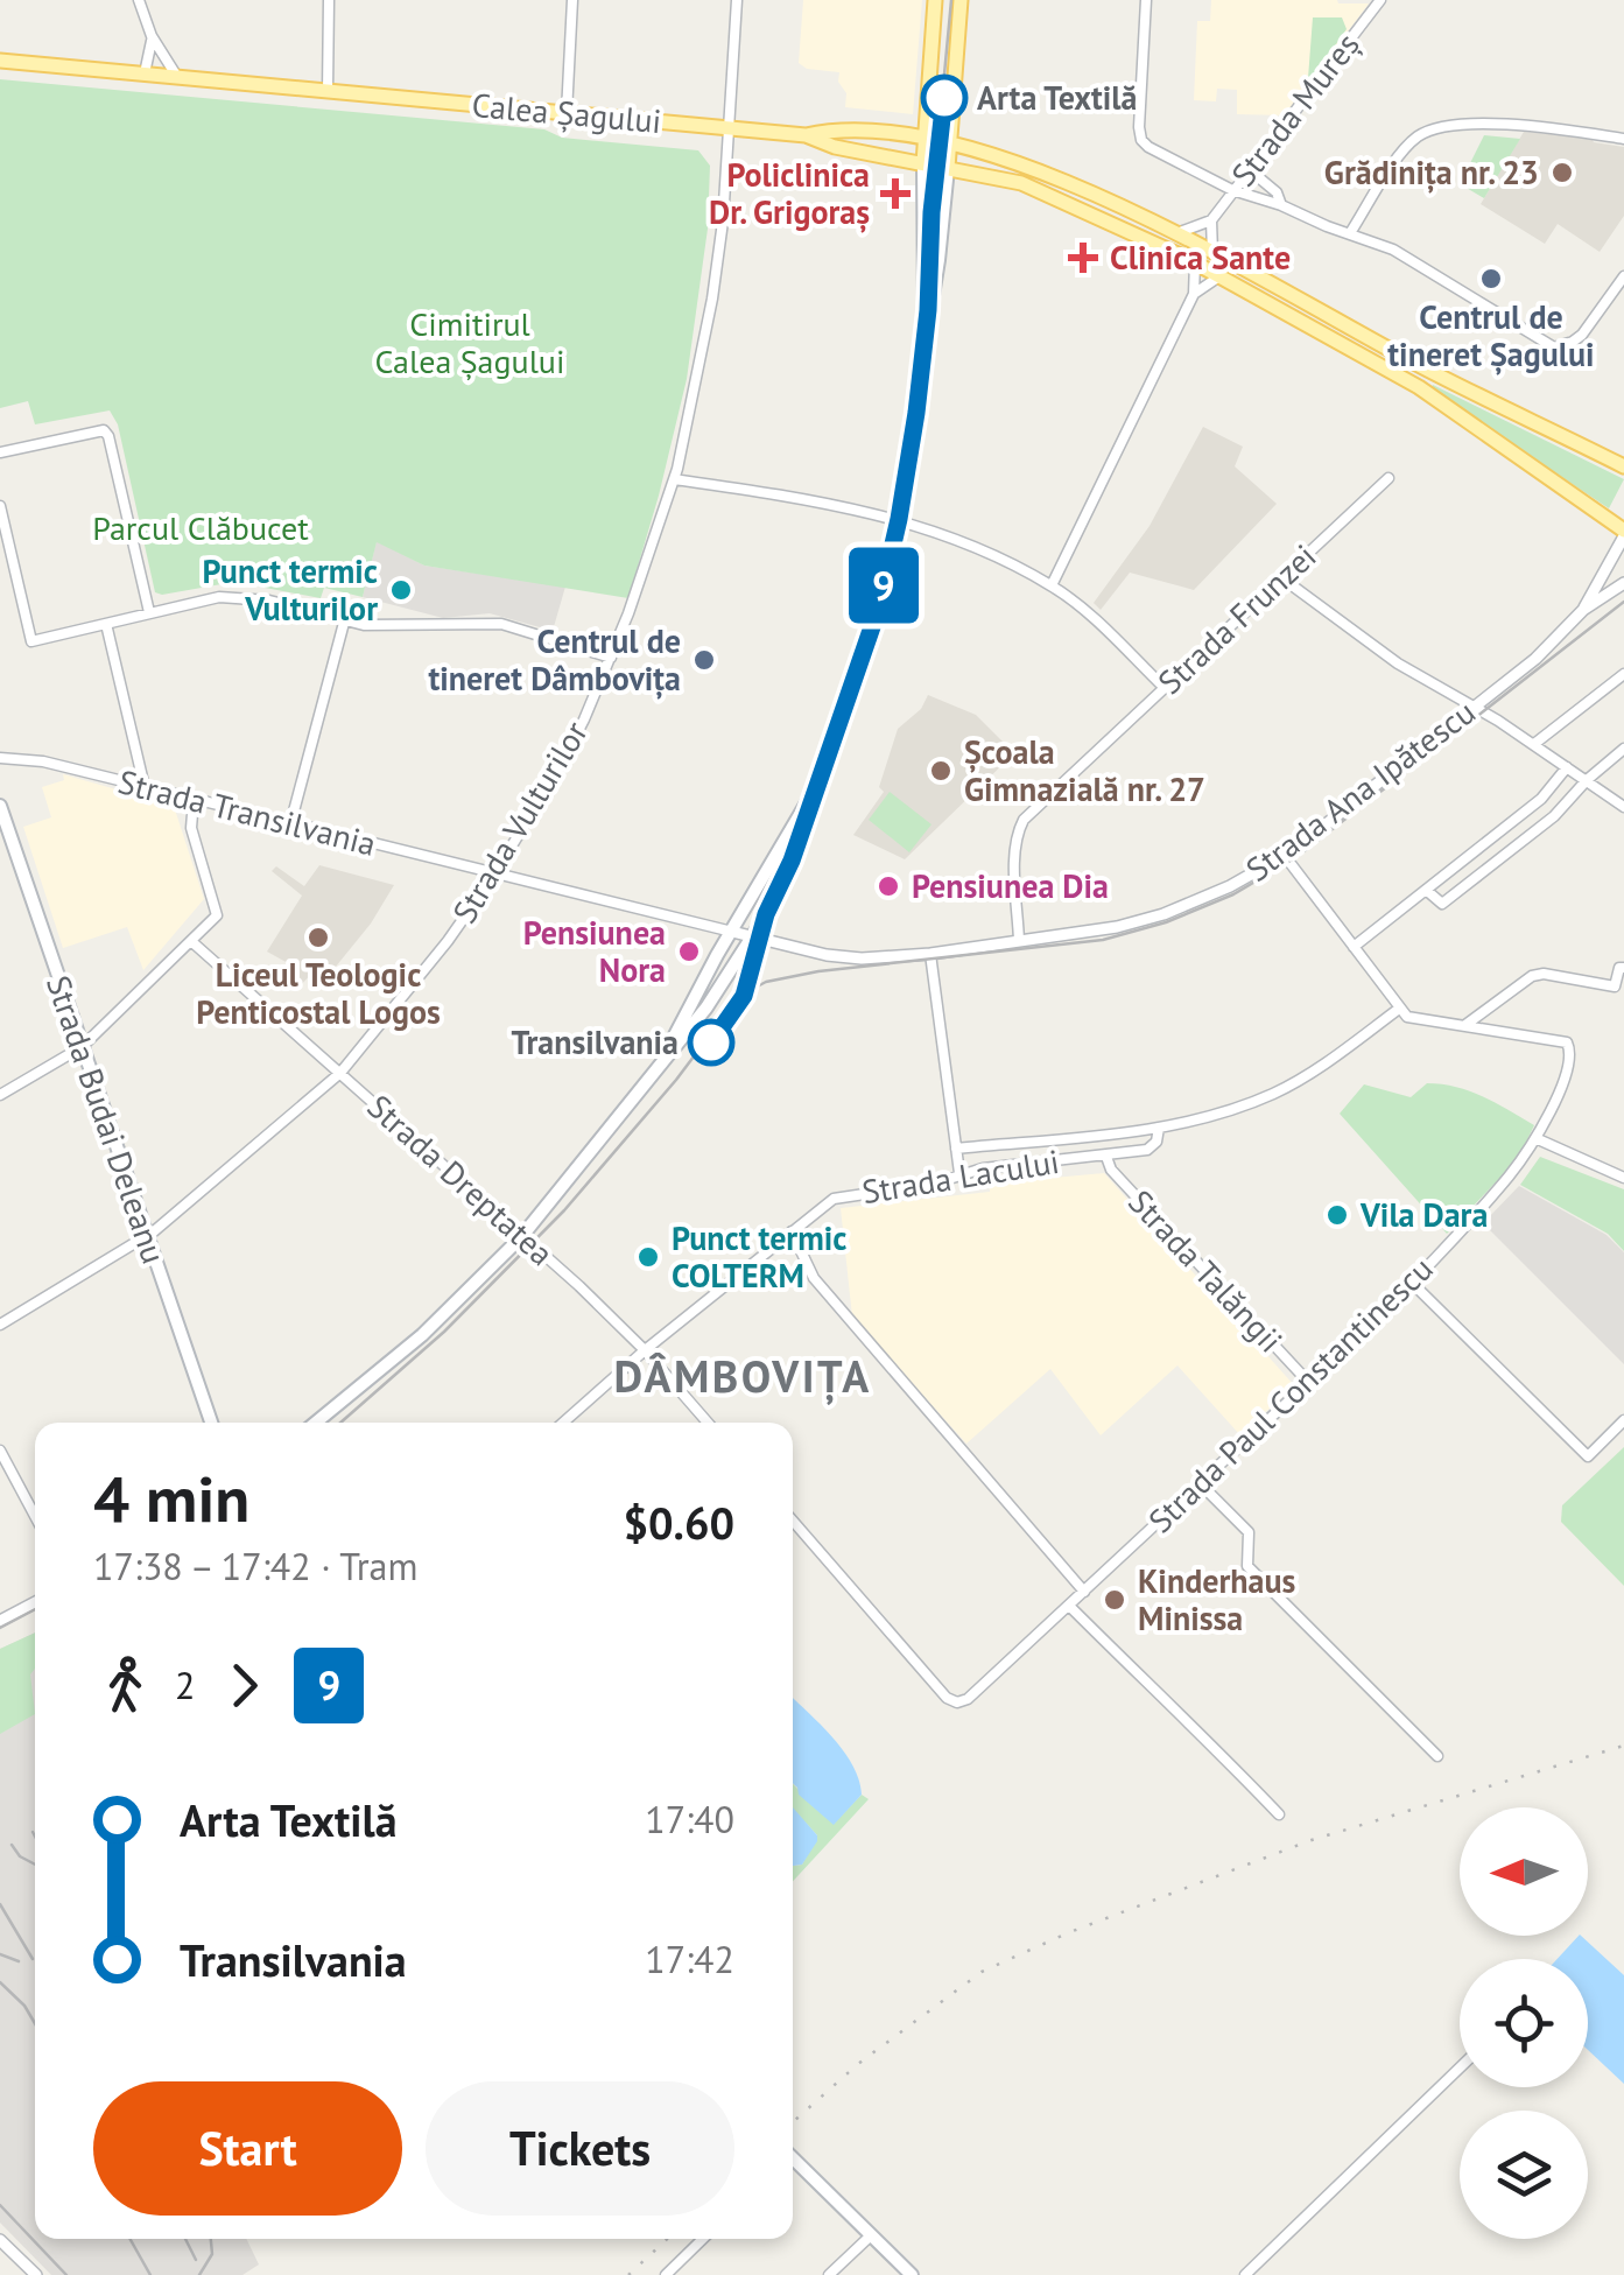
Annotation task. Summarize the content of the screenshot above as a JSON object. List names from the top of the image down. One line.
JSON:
{"streets":{"main road":["Calea Șagului","Strada Budai Deleanu"],"street":["Strada Mureș","Strada Frunzei","Strada Ana Ipătescu","Strada Transilvania","Strada Vulturilor","Strada Lacului","Strada Dreptatea","Strada Talăngii","Strada Paul Constantinescu"]},"crossings":[["Strada Mureș","Calea Șagului"],["Calea Șagului","Strada Ana Ipătescu"],["Calea Șagului","Strada Vulturilor"],["Strada Frunzei","Strada Ana Ipătescu"],["Strada Ana Ipătescu","Strada Transilvania"],["Strada Ana Ipătescu","Strada Vulturilor"],["Strada Transilvania","Strada Vulturilor"],["Strada Vulturilor","Strada Budai Deleanu"],["Strada Vulturilor","Strada Dreptatea"],["Strada Lacului","Strada Dreptatea"],["Strada Lacului","Strada Talăngii"],["Strada Talăngii","Strada Paul Constantinescu"]],"districts":["DÂMBOVIȚA"],"parks":["Cimitirul Calea Șagului","Parcul Clăbucet"],"places":{"other":["Arta Textilă","Grădinița nr. 23","Centrul de tineret Șagului","Punct termic Vulturilor","Centrul de tineret Dâmbovița","Școala Gimnazială nr. 27","Pensiunea Dia","Liceul Teologic Penticostal Logos","Pensiunea Nora","Transilvania","Vila Dara","Punct termic COLTERM","Kinderhaus Minissa"],"health":["Policlinica Dr. Grigoraș","Clinica Sante"]},"lines":["tram line 9"],"north":"left","page":{"on_map":"9","heading":["4 min","17:38 – 17:42 · Tram","$0.60"],"legs":["2","9"],"list":[{"name":"Arta Textilă","value":"17:40"},{"name":"Transilvania","value":"17:42"}],"buttons":["Start","Tickets"]}}
